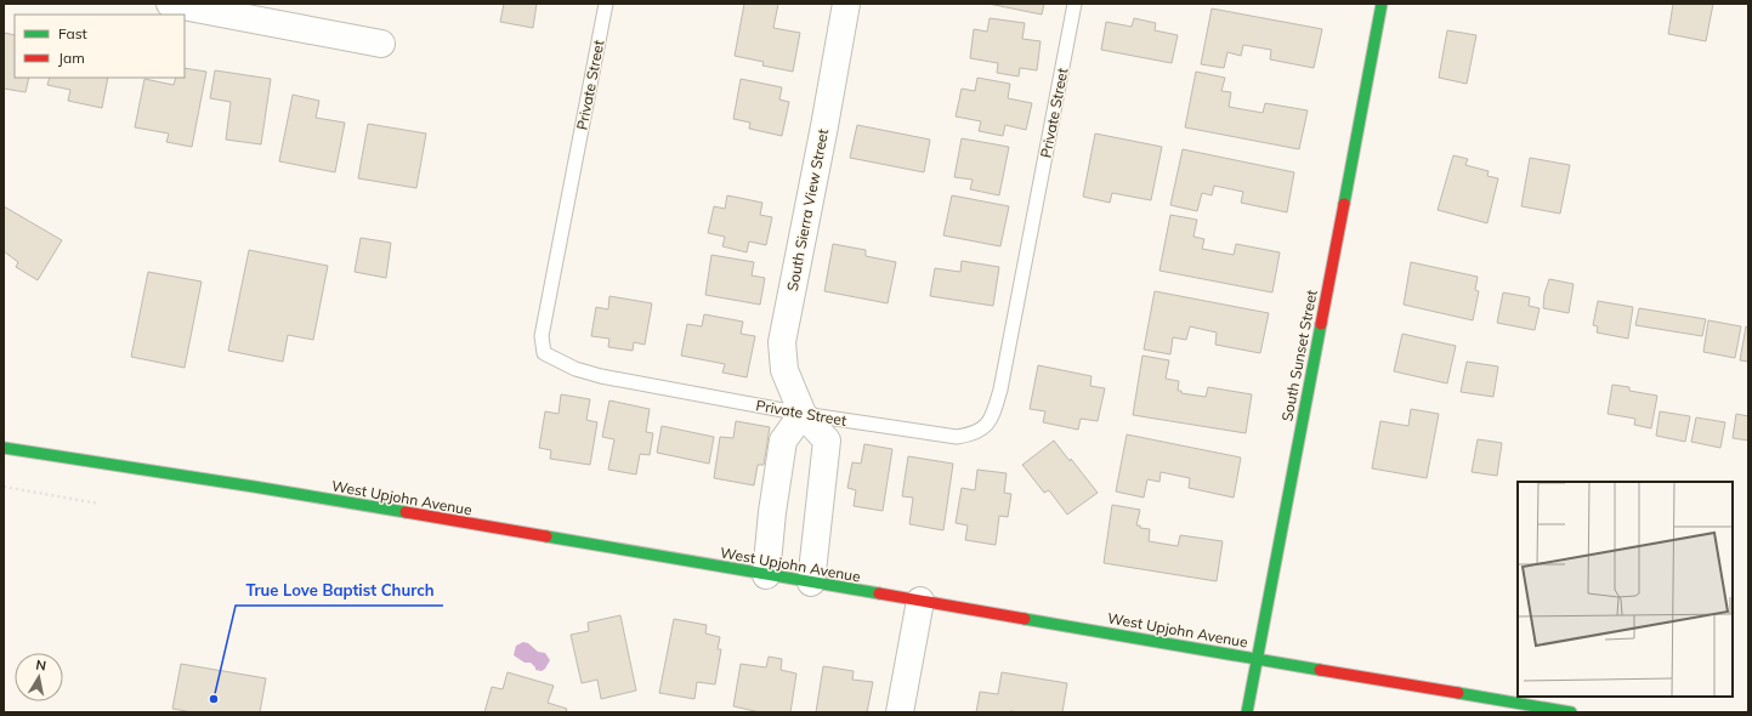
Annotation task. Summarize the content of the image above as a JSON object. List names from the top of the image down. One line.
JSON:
{"streets":{"main road":["South Sunset Street","West Upjohn Avenue"],"street":["South Sierra View Street"],"lane":["Private Street"]},"crossings":[["Private Street","South Sierra View Street"],["South Sierra View Street","West Upjohn Avenue"],["South Sunset Street","West Upjohn Avenue"]],"places":["True Love Baptist Church"],"legend":["Fast","Jam"],"north":"top"}
